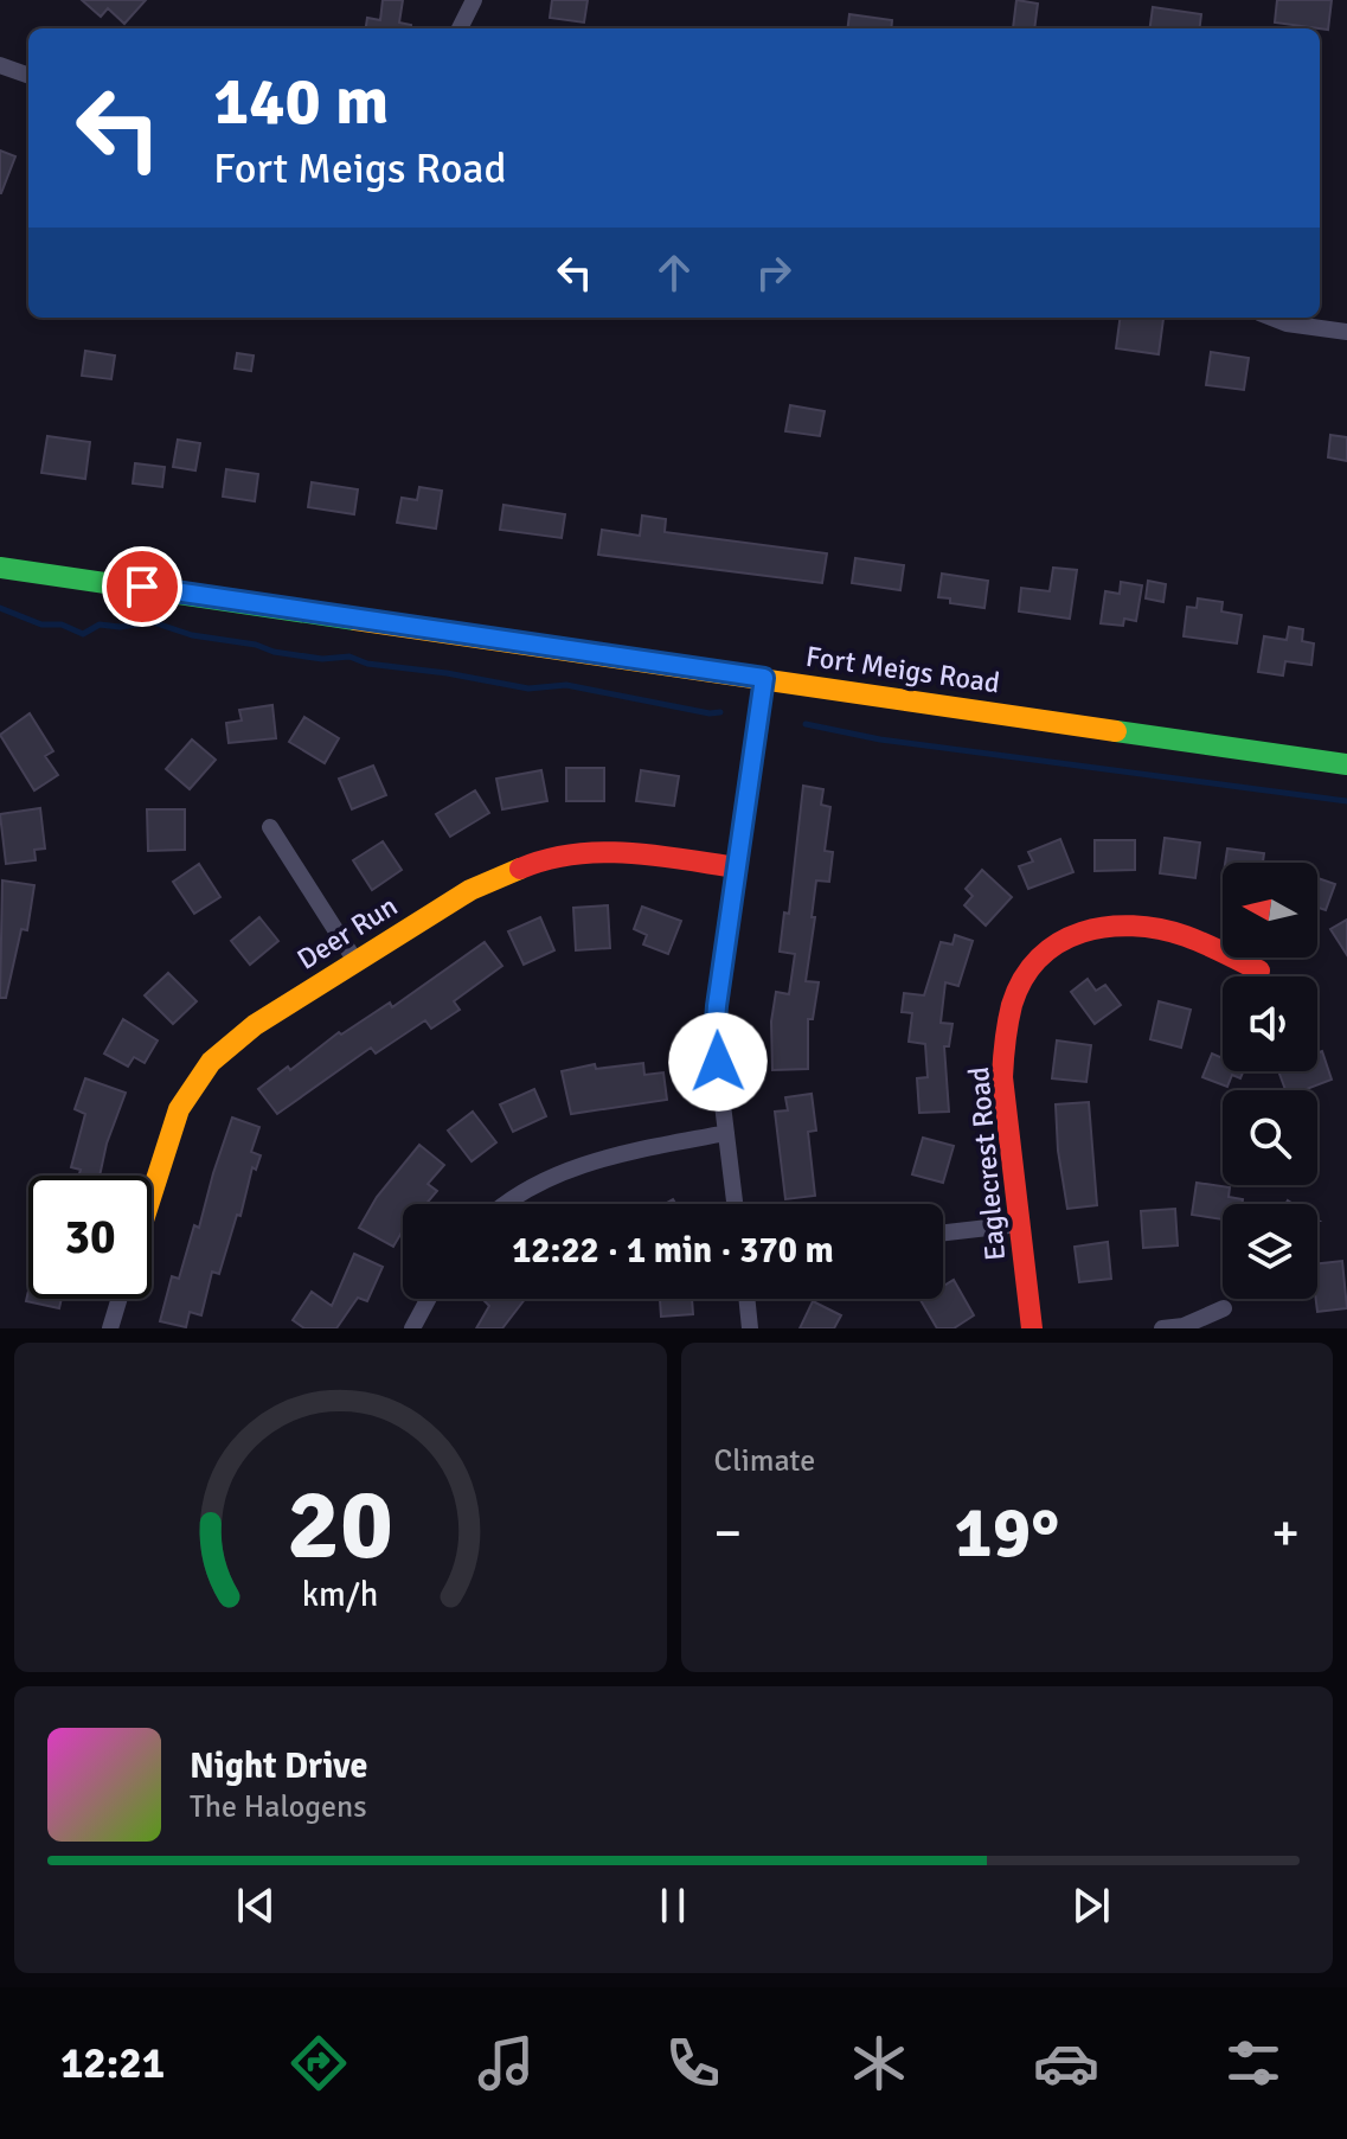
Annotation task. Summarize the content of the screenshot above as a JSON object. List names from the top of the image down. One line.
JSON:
{"streets":{"street":["Fort Meigs Road","Deer Run","Eaglecrest Road"]},"north":"left","page":{"turn":["140 m","Fort Meigs Road"],"limit":"30","trip":"12:22 · 1 min · 370 m","tile":"Climate","heat":["−","19°","+"],"song":["Night Drive","The Halogens"],"tabs":"12:21","gauge":["20","km/h"]}}
